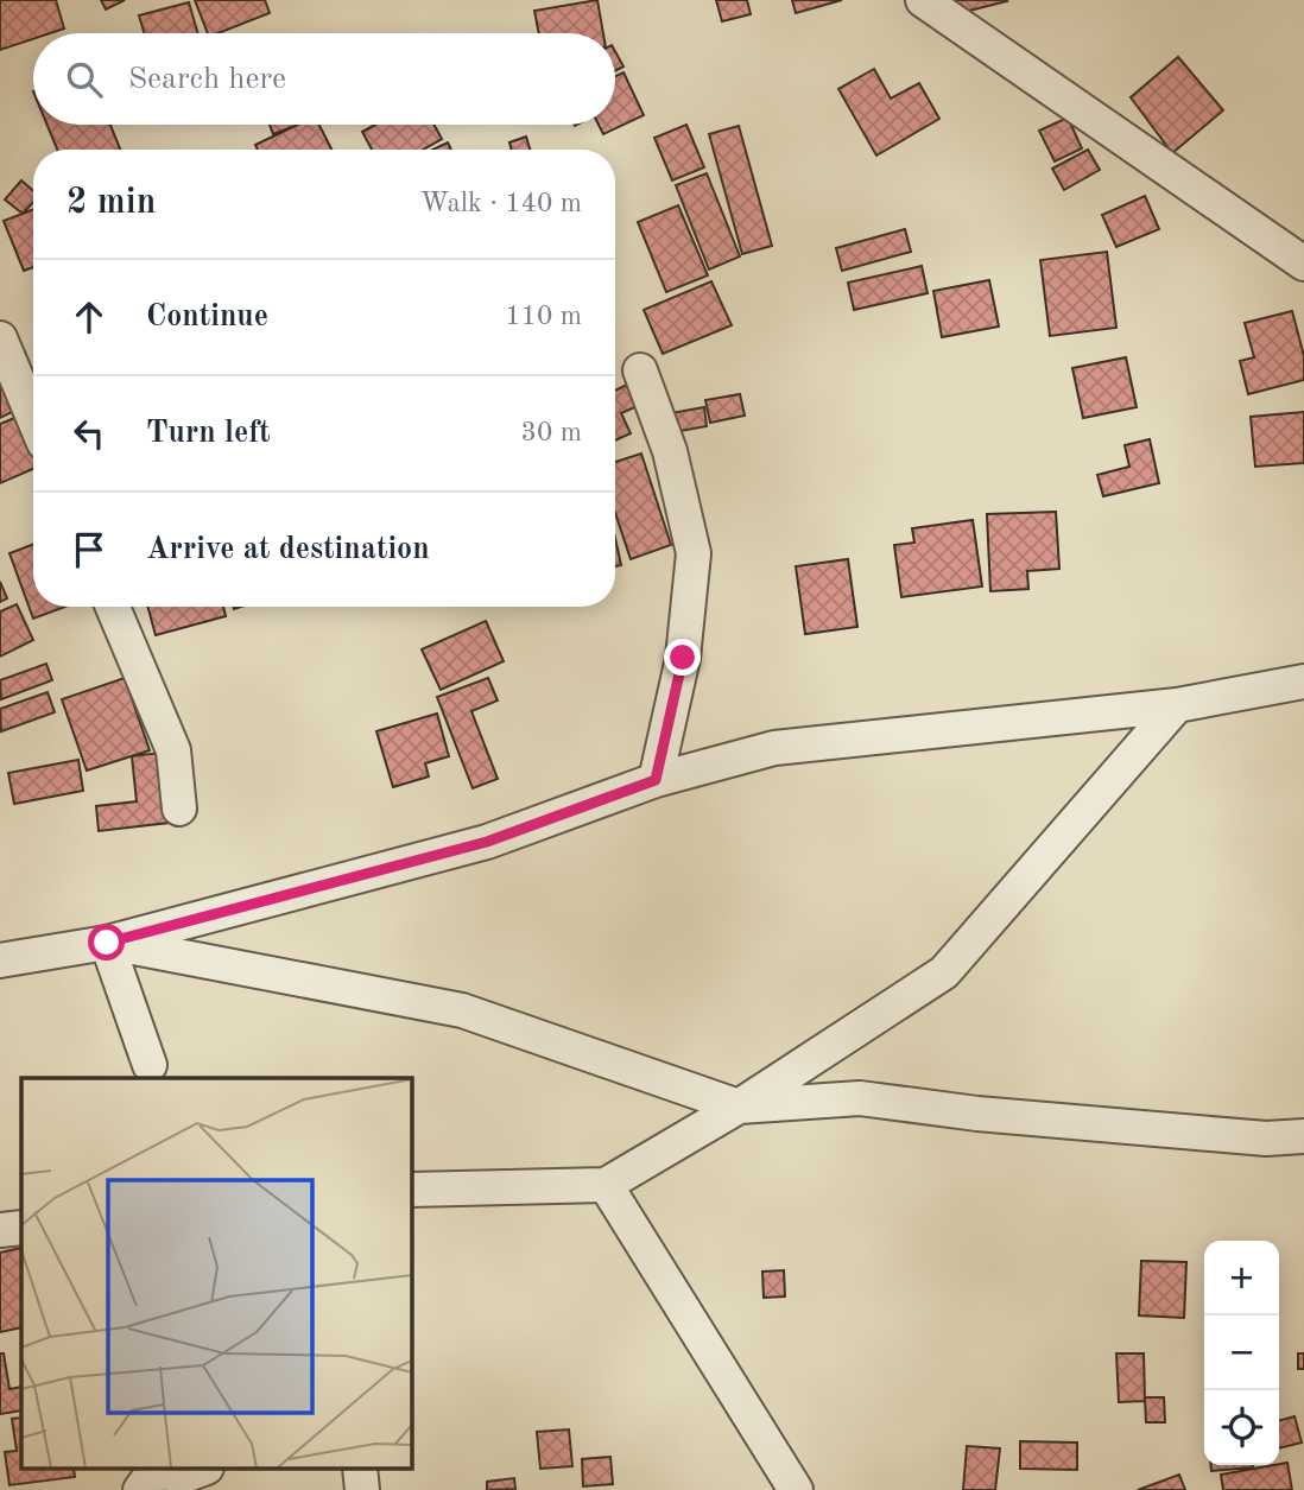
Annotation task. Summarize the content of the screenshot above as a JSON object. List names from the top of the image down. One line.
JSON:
{"page":{"search":"Search here","heading":["2 min","Walk · 140 m"],"list":[["Continue","110 m"],["Turn left","30 m"],"Arrive at destination"],"map_buttons":["+","−"]}}
